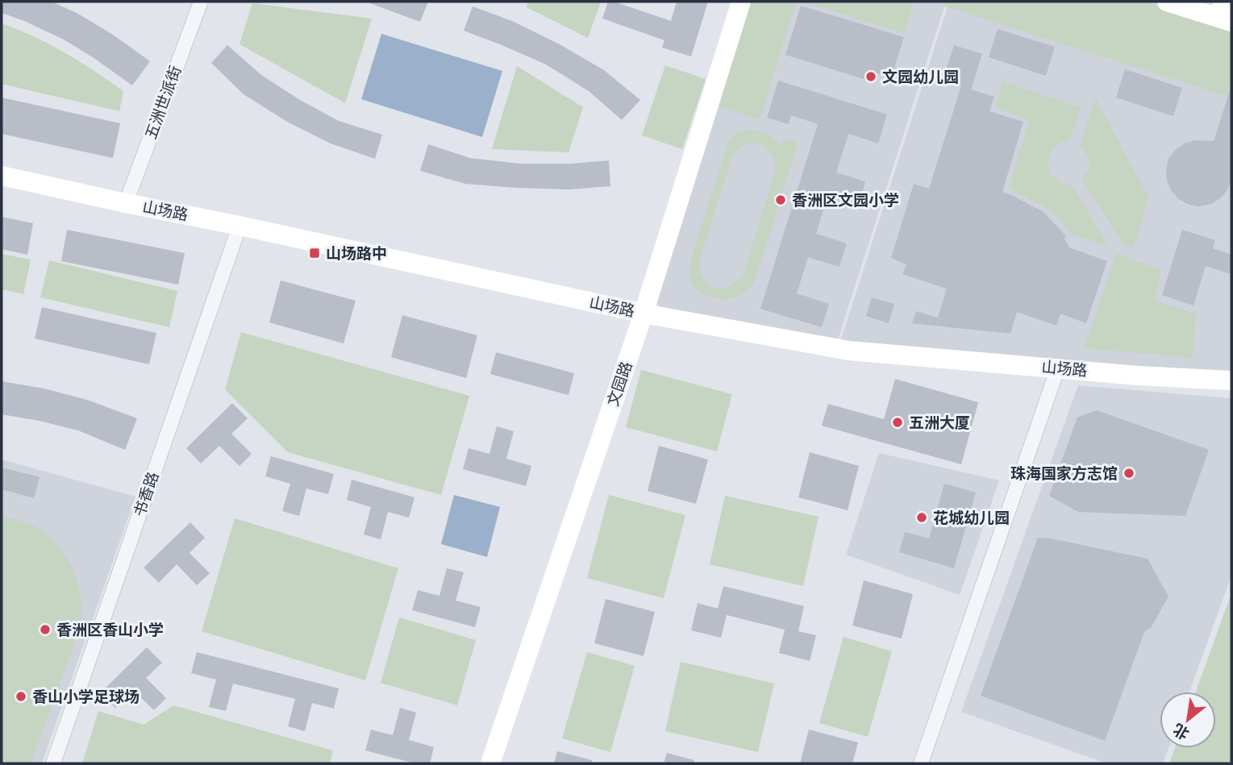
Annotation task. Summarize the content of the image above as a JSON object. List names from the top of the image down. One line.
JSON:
{"streets":{"street":["五洲世派街","山场路","文园路","书香路"]},"crossings":[["五洲世派街","山场路"],["山场路","文园路"],["山场路","书香路"]],"places":{"other":["文园幼儿园","香洲区文园小学","五洲大厦","珠海国家方志馆","花城幼儿园","香洲区香山小学","香山小学足球场"],"transit":["山场路中"]},"north":"bottom left"}
